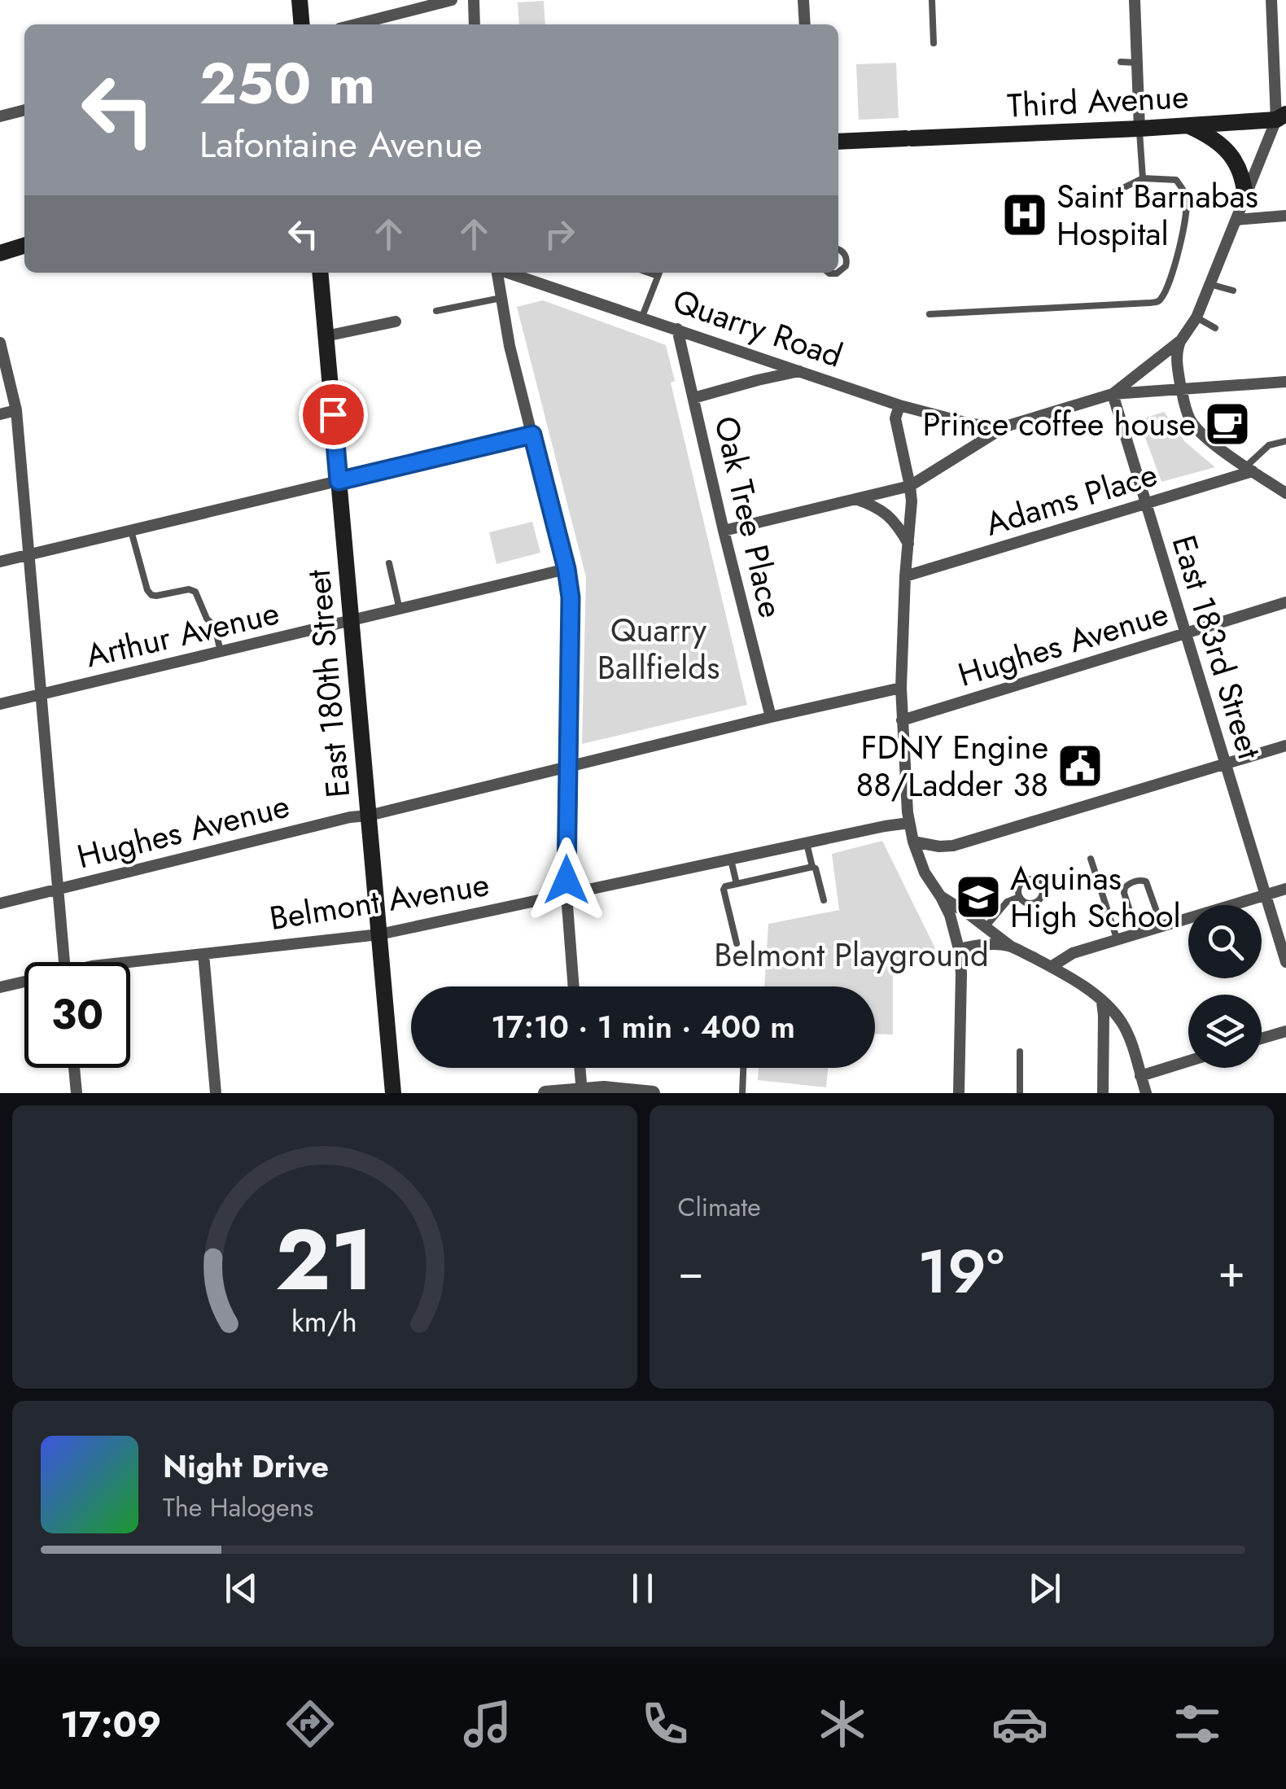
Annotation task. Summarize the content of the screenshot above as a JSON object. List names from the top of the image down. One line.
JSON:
{"streets":{"main road":["Third Avenue","East 180th Street"],"street":["Quarry Road","Adams Place","Oak Tree Place","Arthur Avenue","Hughes Avenue","East 183rd Street","Belmont Avenue"]},"crossings":[["Quarry Road","Oak Tree Place"],["Adams Place","East 183rd Street"],["Oak Tree Place","Hughes Avenue"],["Arthur Avenue","East 180th Street"],["Hughes Avenue","East 183rd Street"],["Hughes Avenue","East 180th Street"],["East 180th Street","Belmont Avenue"]],"parks":["Quarry Ballfields","Belmont Playground"],"places":{"hospital":["Saint Barnabas Hospital"],"cafe":["Prince coffee house"],"public building":["FDNY Engine 88/Ladder 38"],"school or university":["Aquinas High School"]},"page":{"turn":["250 m","Lafontaine Avenue"],"limit":"30","trip":"17:10 · 1 min · 400 m","tile":"Climate","heat":["−","19°","+"],"song":["Night Drive","The Halogens"],"tabs":"17:09","gauge":["21","km/h"]}}
